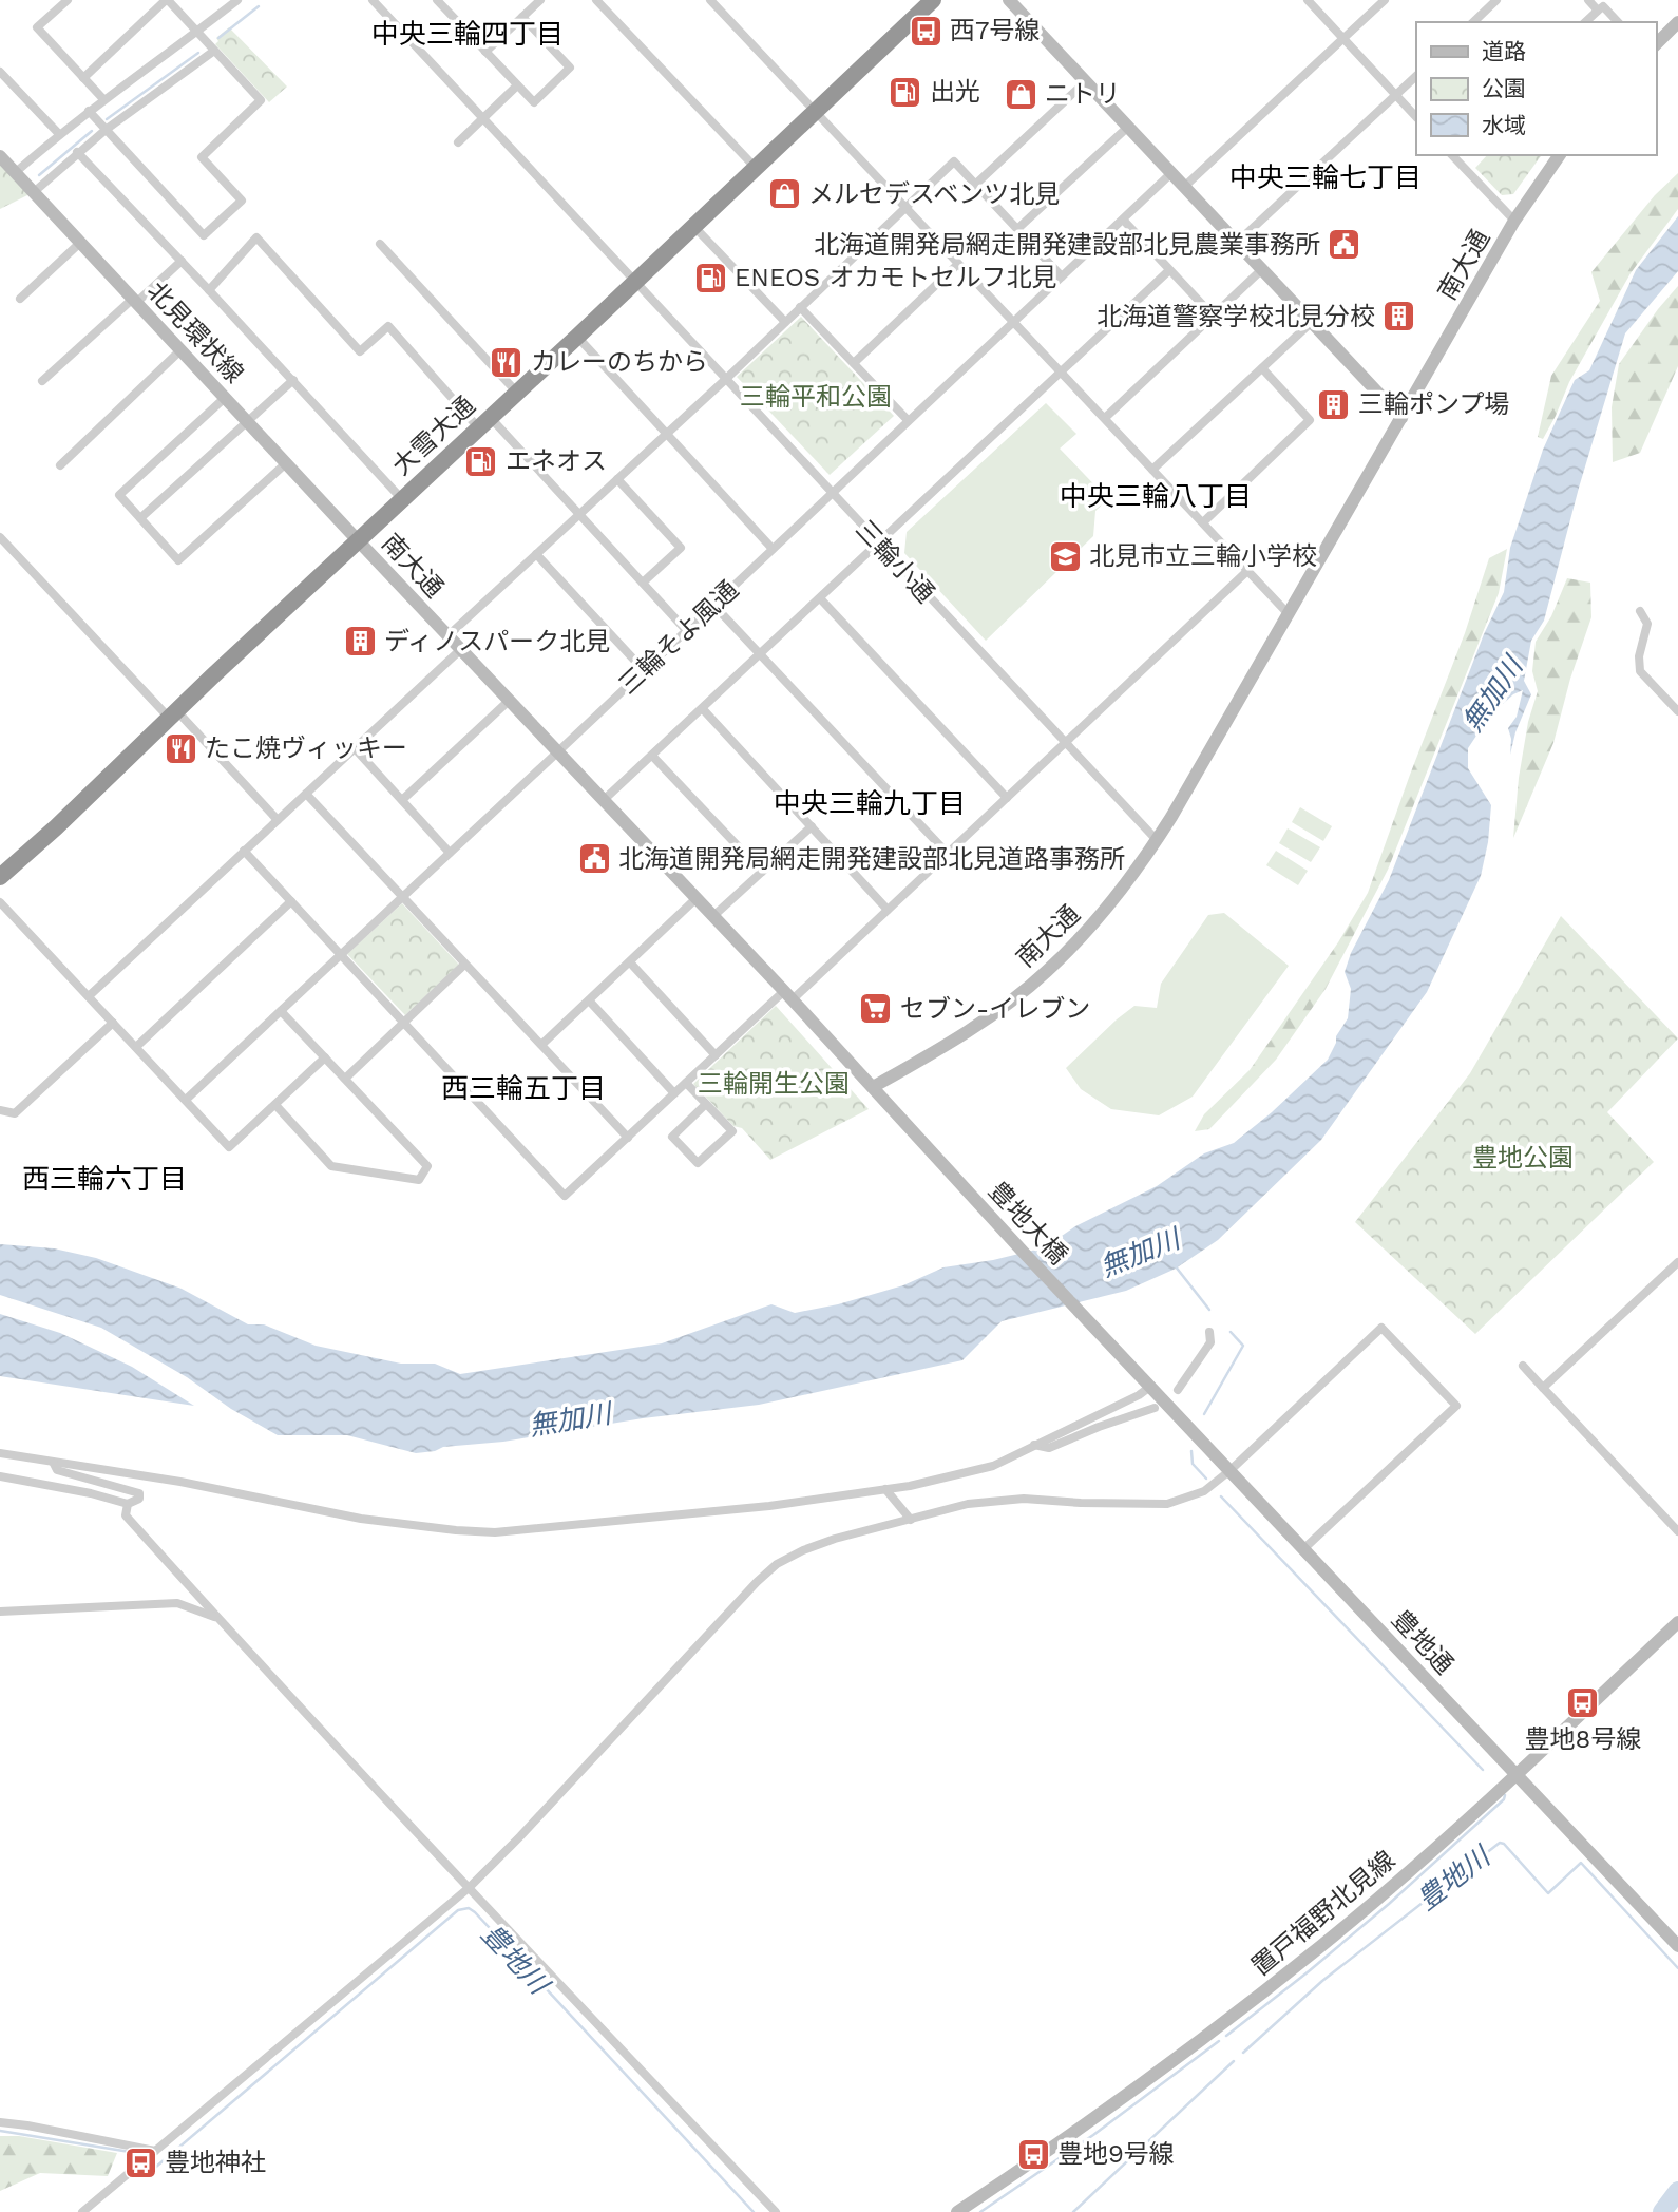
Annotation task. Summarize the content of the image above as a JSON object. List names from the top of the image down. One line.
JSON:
{"streets":{"highway":["大雪大通"],"main road":["南大通","北見環状線","豊地大橋","豊地通","置戸福野北見線"],"street":["三輪小通","三輪そよ風通"]},"crossings":[["南大通","北見環状線"],["南大通","大雪大通"],["南大通","三輪小通"],["南大通","三輪そよ風通"],["南大通","豊地大橋"],["北見環状線","大雪大通"],["大雪大通","三輪小通"],["三輪小通","三輪そよ風通"],["豊地大橋","豊地通"],["豊地通","置戸福野北見線"]],"districts":["中央三輪四丁目","中央三輪七丁目","中央三輪八丁目","中央三輪九丁目","西三輪五丁目","西三輪六丁目"],"water":["無加川","豊地川"],"parks":["三輪平和公園","三輪開生公園","豊地公園"],"places":{"bus stop":["西7号線","豊地8号線","豊地9号線","豊地神社"],"fuel station":["出光","ENEOS オカモトセルフ北見","エネオス"],"shop":["ニトリ","メルセデスベンツ北見"],"public building":["北海道開発局網走開発建設部北見農業事務所","北海道開発局網走開発建設部北見道路事務所"],"building":["北海道警察学校北見分校","三輪ポンプ場","ディノスパーク北見"],"restaurant":["カレーのちから","たこ焼ヴィッキー"],"school or university":["北見市立三輪小学校"],"supermarket":["セブン-イレブン"]},"legend":["道路","公園","水域"]}
